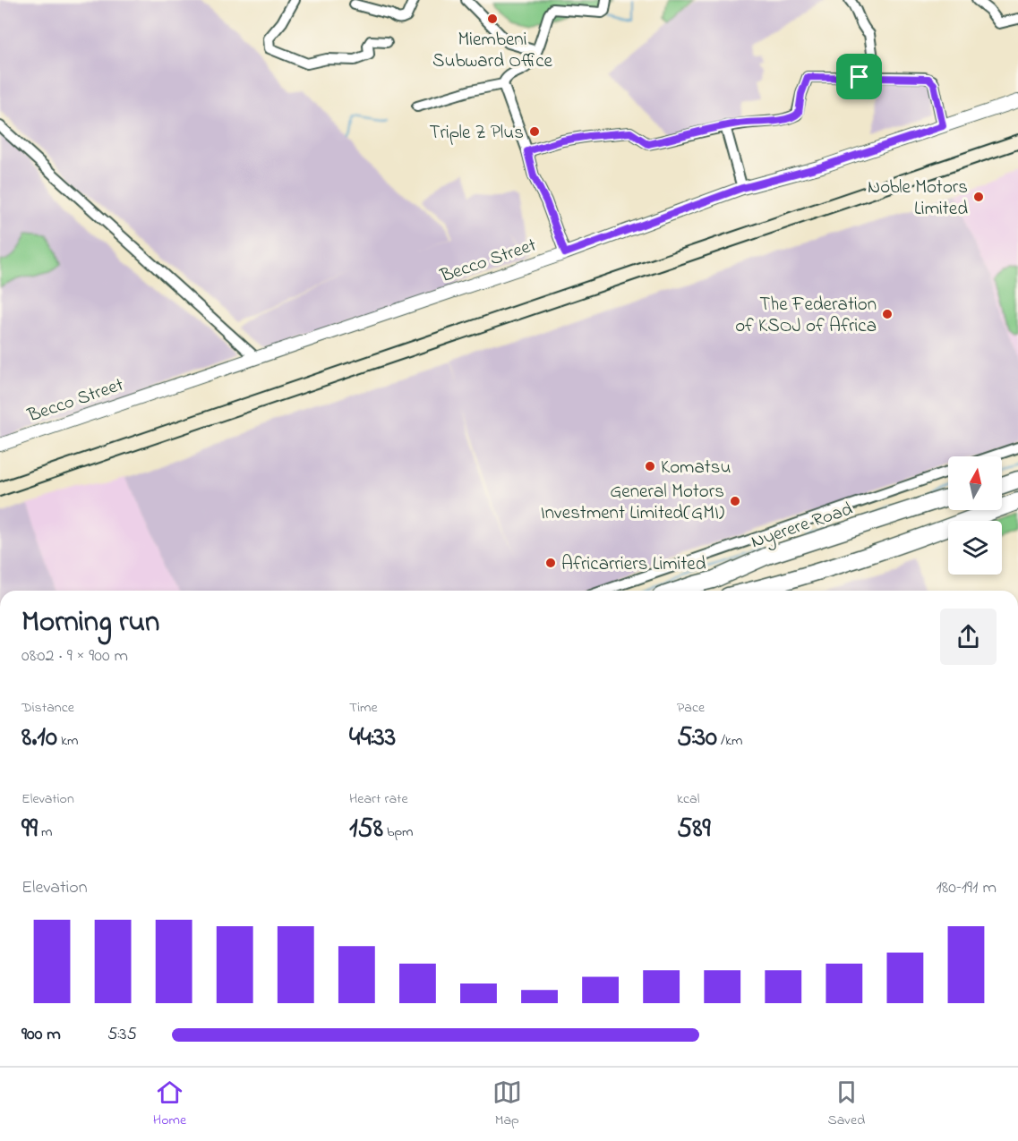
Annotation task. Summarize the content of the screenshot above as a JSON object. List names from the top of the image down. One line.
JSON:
{"streets":{"highway":["Nyerere Road"],"street":["Becco Street"]},"places":["Miembeni Subward Office","Triple Z Plus","Noble Motors Limited","The Federation of KSOJ of Africa","Komatsu","General Motors Investment Limited(GMI)","Africarriers Limited"],"north":"top","page":{"heading":["Morning run","08:02 · 9 × 900 m"],"stats":[["Distance","8.10 km"],["Time","44:33"],["Pace","5:30 /km"],["Elevation","99 m"],["Heart rate","158 bpm"],["kcal","589"]],"chart":["Elevation","180–191 m"],"list":[{"name":"900 m","note":"5:35"}],"tabs":["Home","Map","Saved"]}}
